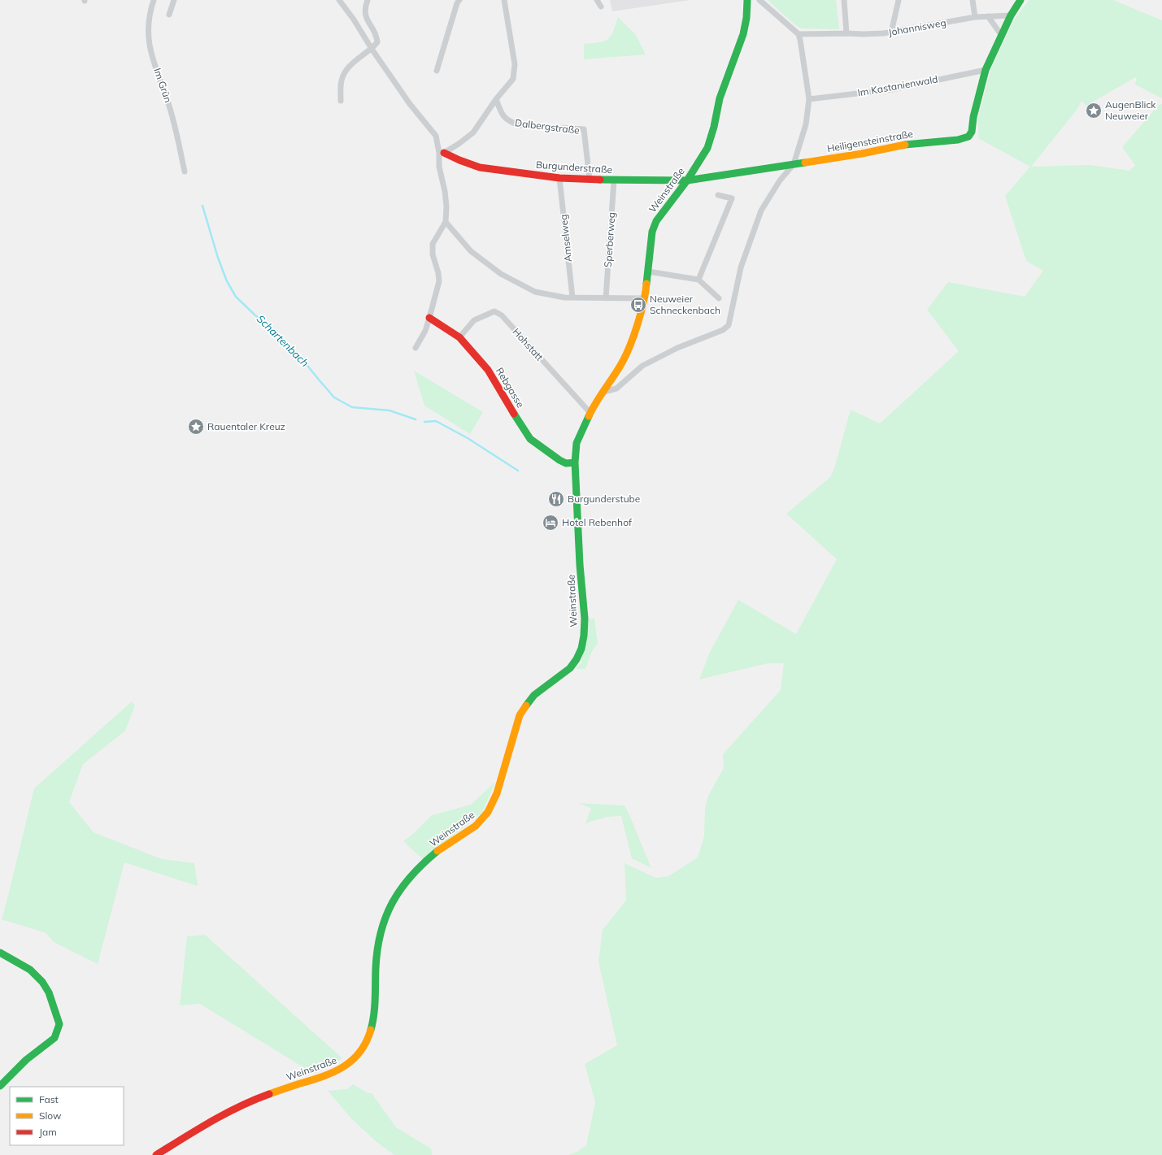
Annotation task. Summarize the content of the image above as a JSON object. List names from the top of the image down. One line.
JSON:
{"streets":{"main road":["Heiligensteinstraße","Burgunderstraße","Weinstraße","Rebgasse"],"street":["Johannisweg","Im Grün","Im Kastanienwald","Dalbergstraße","Amselweg","Sperberweg","Hohstatt"]},"crossings":[["Johannisweg","Heiligensteinstraße"],["Im Kastanienwald","Heiligensteinstraße"],["Dalbergstraße","Burgunderstraße"],["Heiligensteinstraße","Burgunderstraße"],["Heiligensteinstraße","Weinstraße"],["Burgunderstraße","Weinstraße"],["Burgunderstraße","Amselweg"],["Burgunderstraße","Sperberweg"],["Weinstraße","Hohstatt"],["Weinstraße","Rebgasse"],["Hohstatt","Rebgasse"]],"water":["Schartenbach"],"places":{"place":["AugenBlick Neuweier","Rauentaler Kreuz"],"bus stop":["Neuweier Schneckenbach"],"restaurant":["Burgunderstube"],"hotel":["Hotel Rebenhof"]},"legend":["Fast","Slow","Jam"]}
